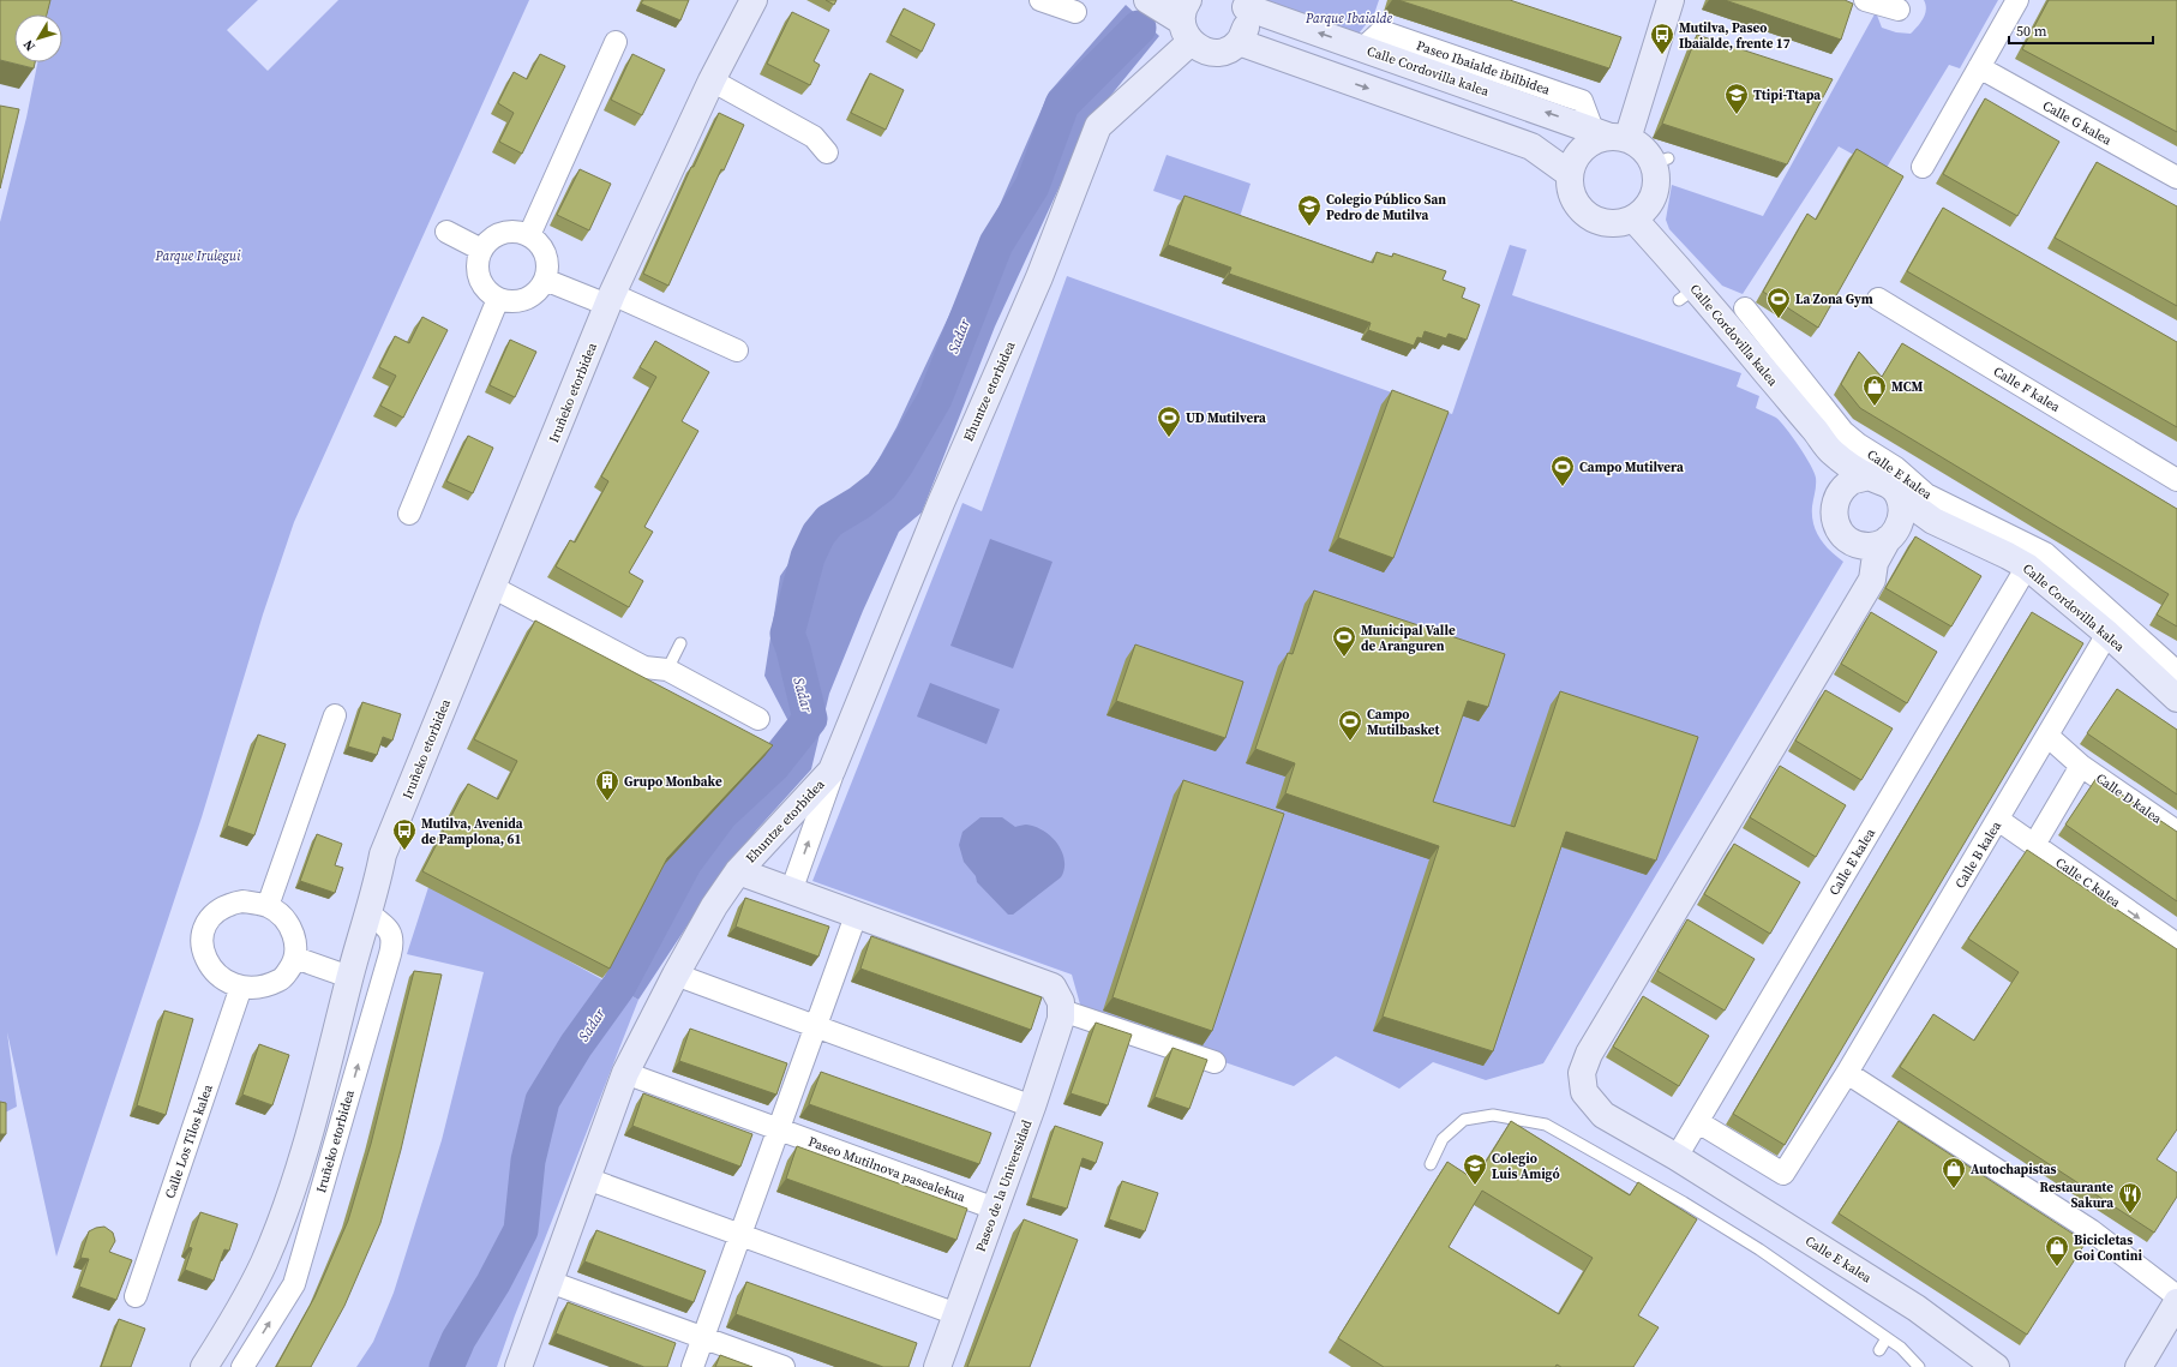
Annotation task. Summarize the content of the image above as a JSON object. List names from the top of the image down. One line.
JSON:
{"streets":{"street":["Calle Cordovilla kalea","Calle G kalea","Calle F kalea","Ehuntze etorbidea","Iruñeko etorbidea","Calle E kalea","Calle D kalea","Calle B kalea","Calle C kalea","Calle Los Tilos kalea","Paseo Mutilnova pasealekua","Paseo de la Universidad"]},"crossings":[["Calle Cordovilla kalea","Calle E kalea"],["Calle Cordovilla kalea","Calle B kalea"],["Calle E kalea","Calle B kalea"],["Calle D kalea","Calle B kalea"],["Calle D kalea","Calle C kalea"],["Calle B kalea","Calle C kalea"],["Paseo Mutilnova pasealekua","Paseo de la Universidad"]],"one_way":["Calle C kalea"],"water":["Sadar"],"parks":["Parque Ibaialde","Parque Irulegui"],"places":{"bus stop":["Mutilva, Paseo Ibaialde, frente 17","Mutilva, Avenida de Pamplona, 61"],"school or university":["Ttipi-Ttapa","Colegio Público San Pedro de Mutilva","Colegio Luis Amigó"],"sports":["La Zona Gym","UD Mutilvera","Campo Mutilvera","Municipal Valle de Aranguren","Campo Mutilbasket"],"shop":["MCM","Autochapistas","Bicicletas Goi Contini"],"building":["Grupo Monbake"],"restaurant":["Restaurante Sakura"]},"scale_bar":"50 m","north":"bottom left"}
